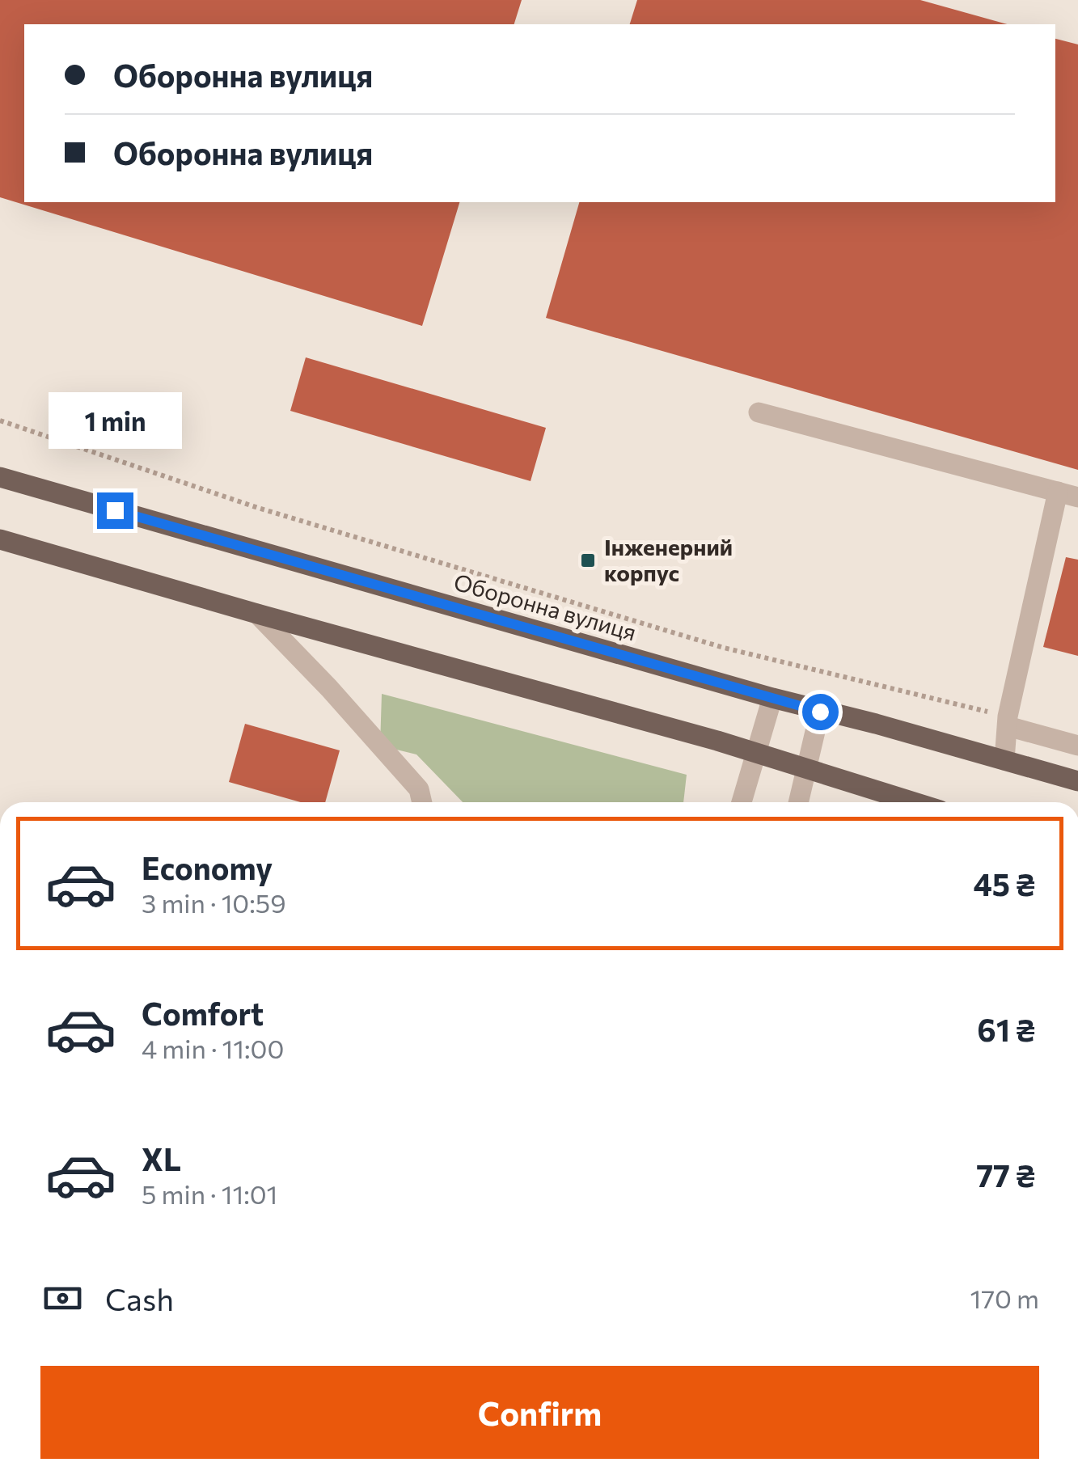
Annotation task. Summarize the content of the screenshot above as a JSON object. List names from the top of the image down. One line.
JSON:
{"streets":{"main road":["Оборонна вулиця"]},"places":{"transit":["Інженерний корпус"]},"page":{"banner":["Оборонна вулиця","Оборонна вулиця"],"bubble":"1 min","list":[{"name":"Economy","note":"3 min · 10:59","value":"45 ₴"},{"name":"Comfort","note":"4 min · 11:00","value":"61 ₴"},{"name":"XL","note":"5 min · 11:01","value":"77 ₴"}],"pay":["Cash","170 m"],"buttons":"Confirm"}}
